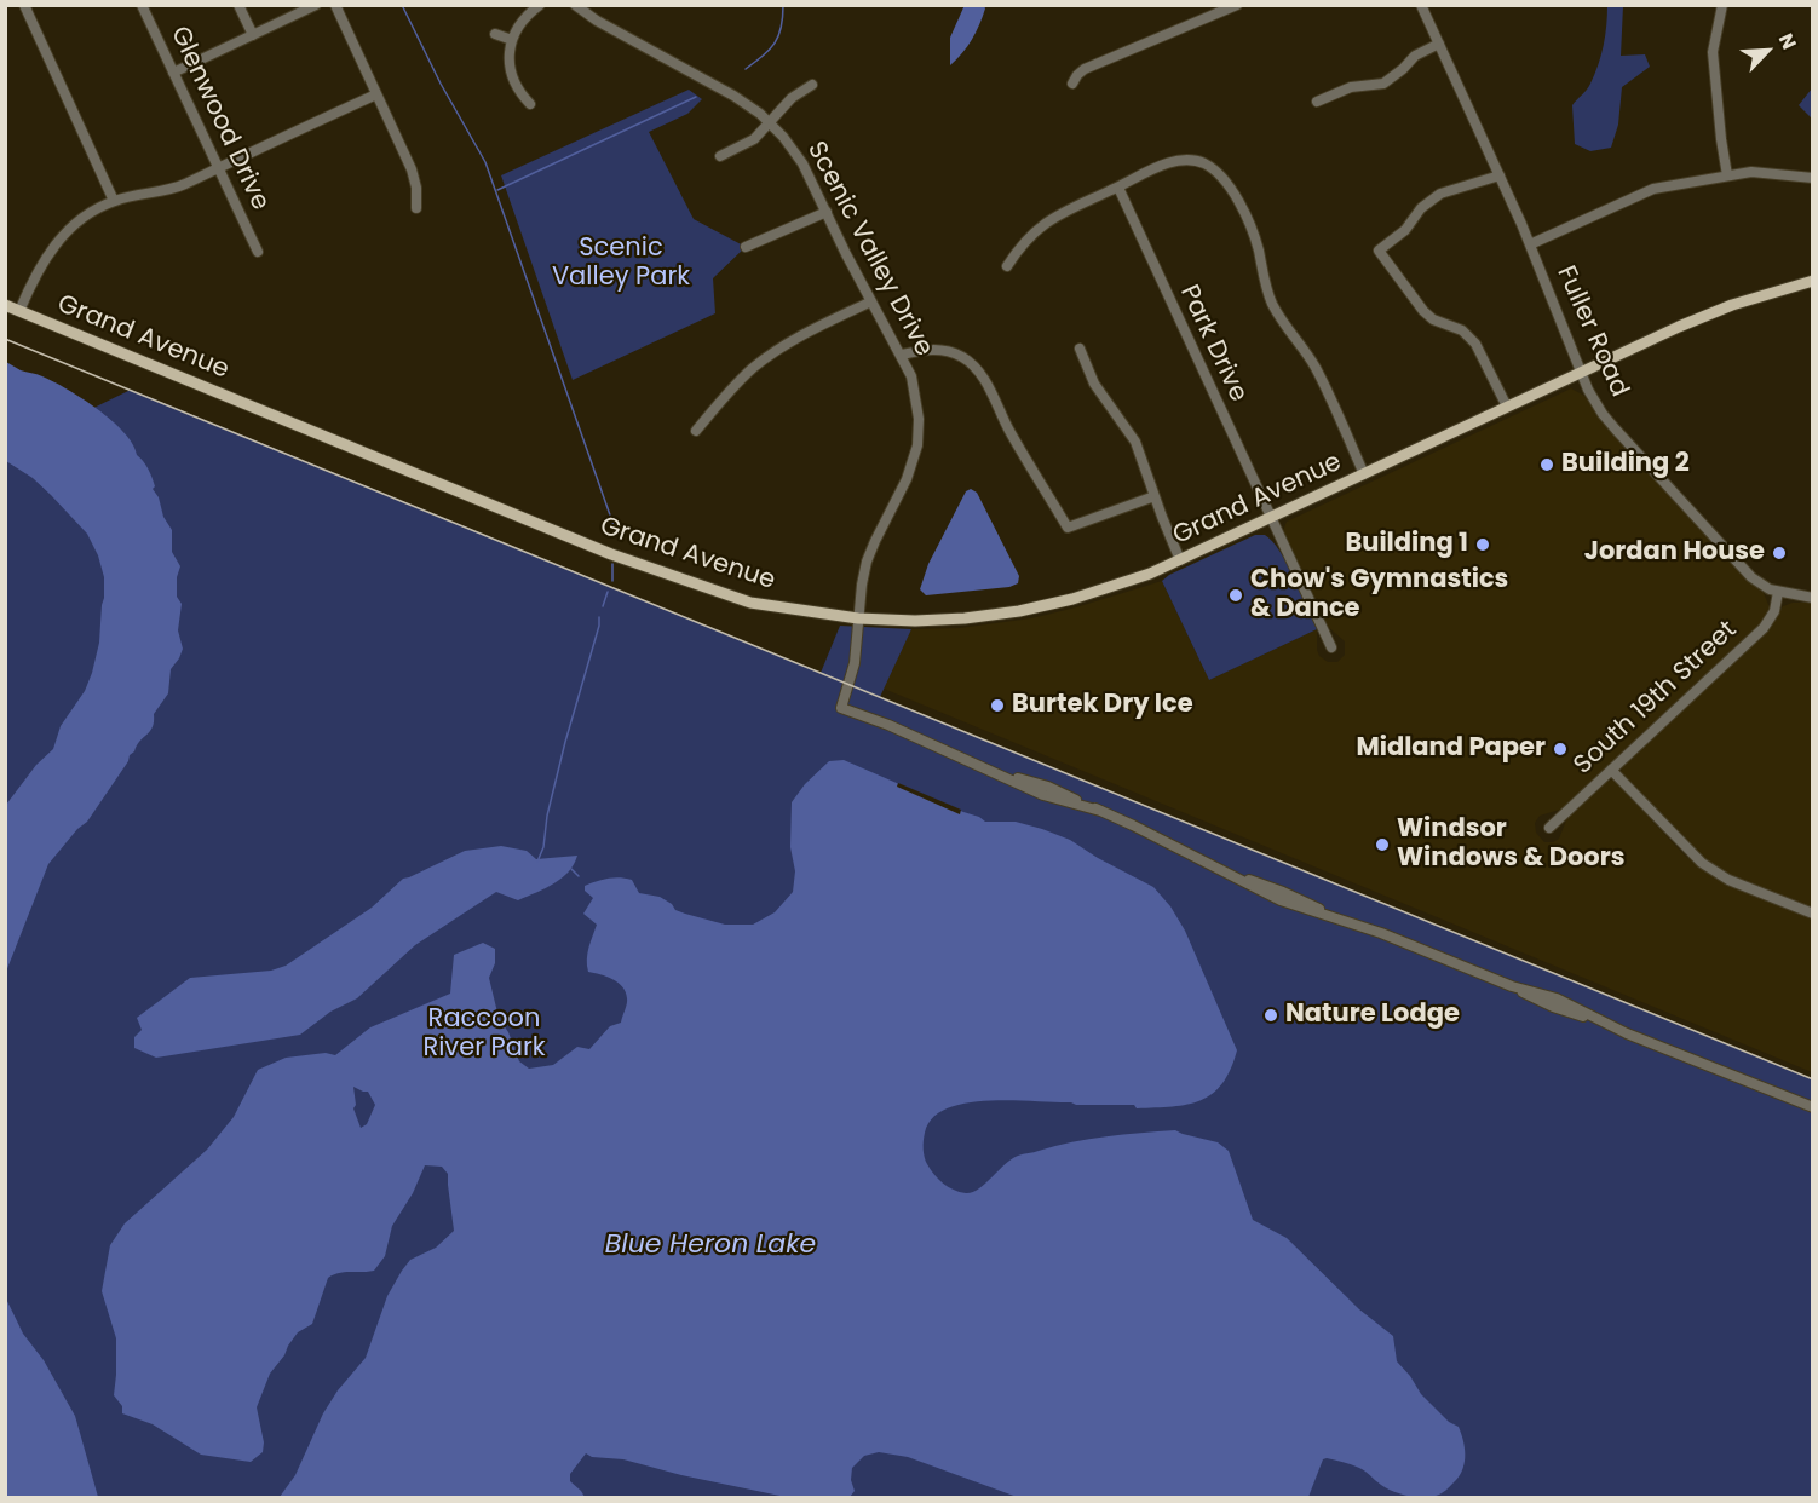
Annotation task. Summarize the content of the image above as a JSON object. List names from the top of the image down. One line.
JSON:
{"streets":{"main road":["Grand Avenue"],"street":["Glenwood Drive","Scenic Valley Drive","Fuller Road","Park Drive","South 19th Street"]},"crossings":[["Scenic Valley Drive","Grand Avenue"],["Fuller Road","Grand Avenue"],["Fuller Road","South 19th Street"],["Grand Avenue","Park Drive"]],"water":["Blue Heron Lake"],"parks":["Scenic Valley Park","Raccoon River Park"],"places":["Building 2","Building 1","Jordan House","Chow's Gymnastics & Dance","Burtek Dry Ice","Midland Paper","Windsor Windows & Doors","Nature Lodge"],"north":"top right"}
